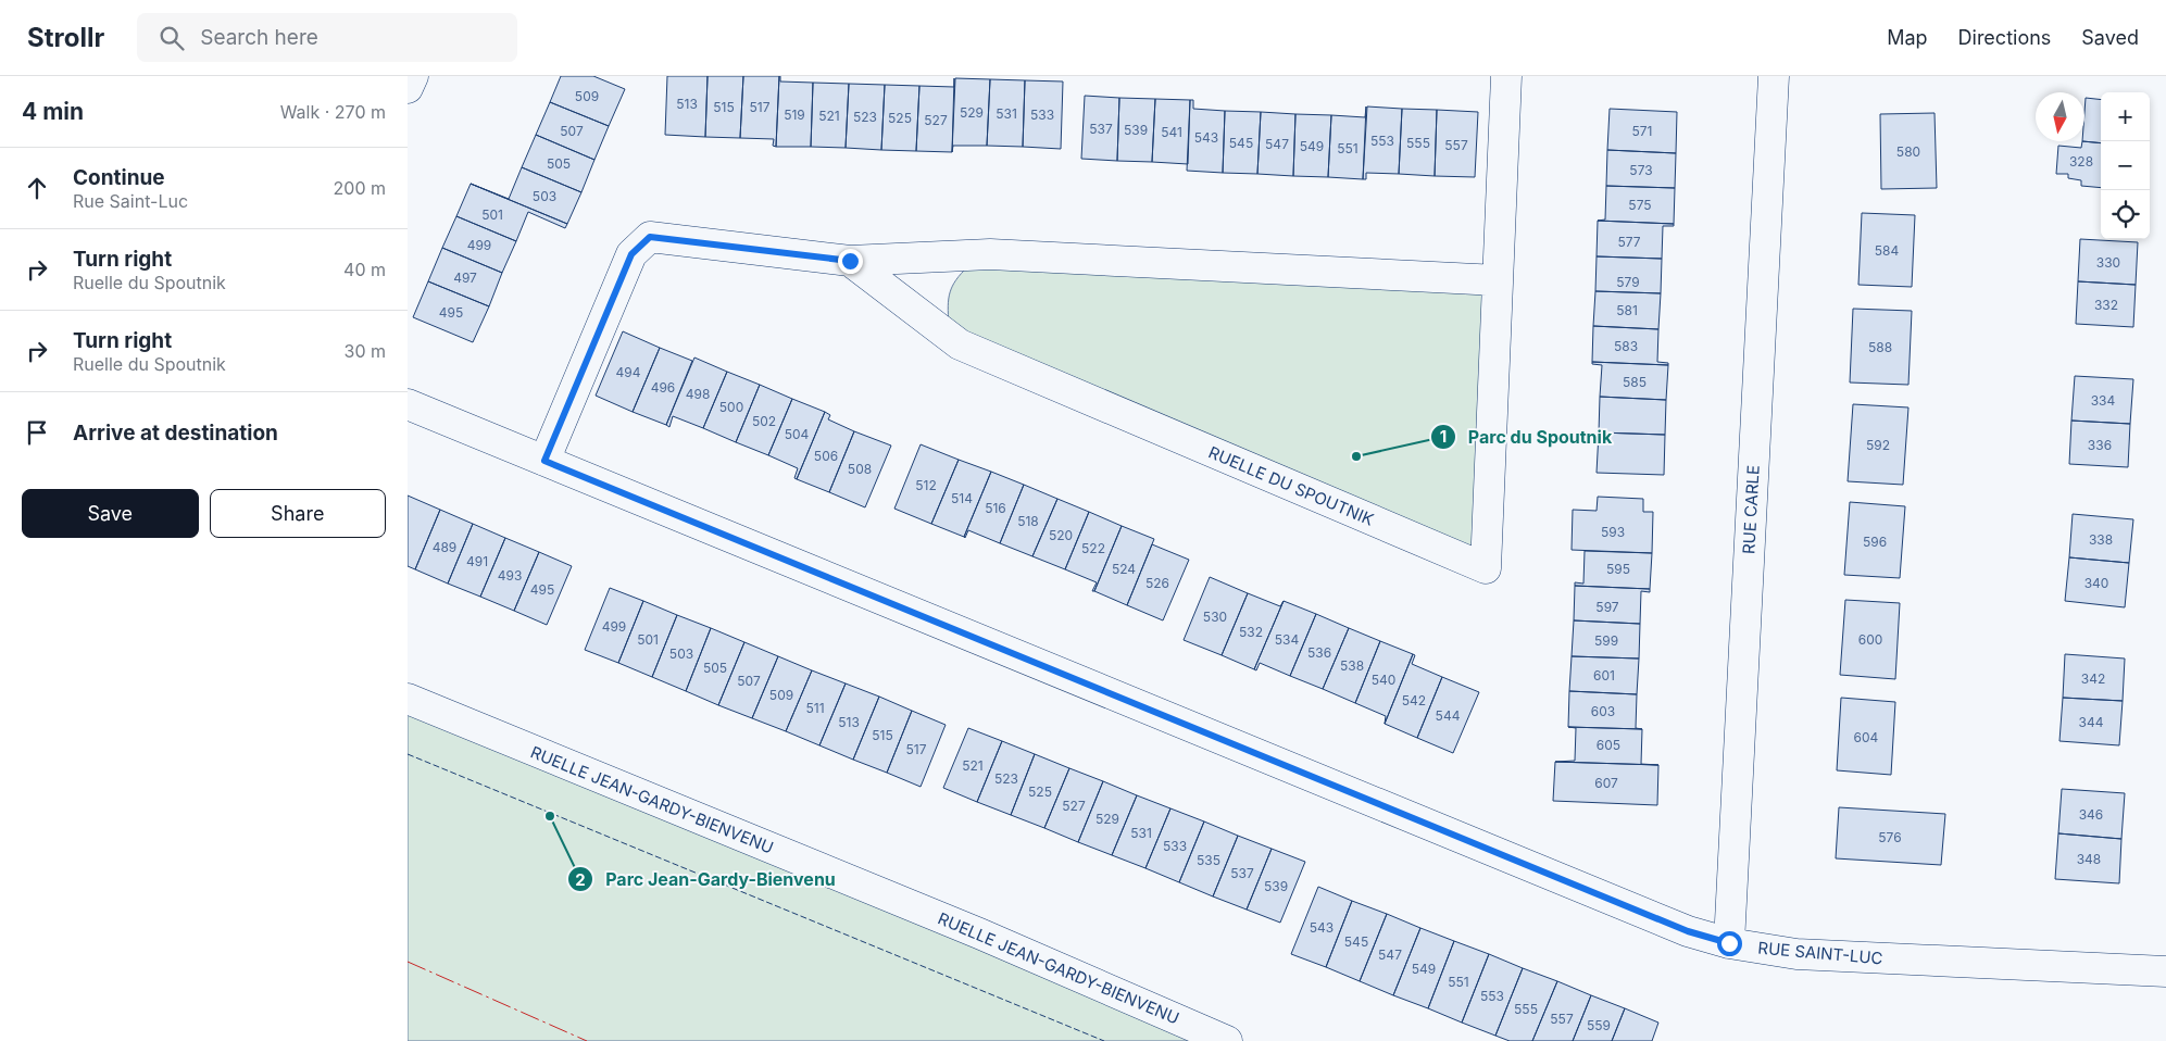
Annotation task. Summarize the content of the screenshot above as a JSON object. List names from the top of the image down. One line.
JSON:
{"streets":{"street":["RUELLE DU SPOUTNIK","RUE CARLE","RUELLE JEAN-GARDY-BIENVENU","RUE SAINT-LUC"]},"crossings":[["RUE CARLE","RUE SAINT-LUC"]],"places":["Parc du Spoutnik","Parc Jean-Gardy-Bienvenu"],"house_numbers":["509","513","515","517","529","531","519","533","521","523","525","527","537","539","507","571","541","543","553","545","555","547","557","549","551","580","328","505","573","503","575","501","577","499","584","330","497","579","332","581","495","583","588","494","585","496","498","334","500","502","504","592","336","506","508","512","514","516","518","593","520","338","596","489","522","491","524","595","493","526","340","495","597","530","499","532","501","534","600","599","536","503","538","505","601","342","540","507","509","542","511","603","544","513","344","515","604","605","517","521","523","607","525","527","346","529","531","576","533","348","535","537","539","543","545","547","549","551","553","555","557","559"],"north":"bottom","page":{"header":"Strollr","search":"Search here","nav":["Map","Directions","Saved"],"heading":["4 min","Walk · 270 m"],"map_buttons":["+","−"],"list":[["Continue","Rue Saint-Luc","200 m"],["Turn right","Ruelle du Spoutnik","40 m"],["Turn right","Ruelle du Spoutnik","30 m"],"Arrive at destination"],"buttons":["Save","Share"]}}
